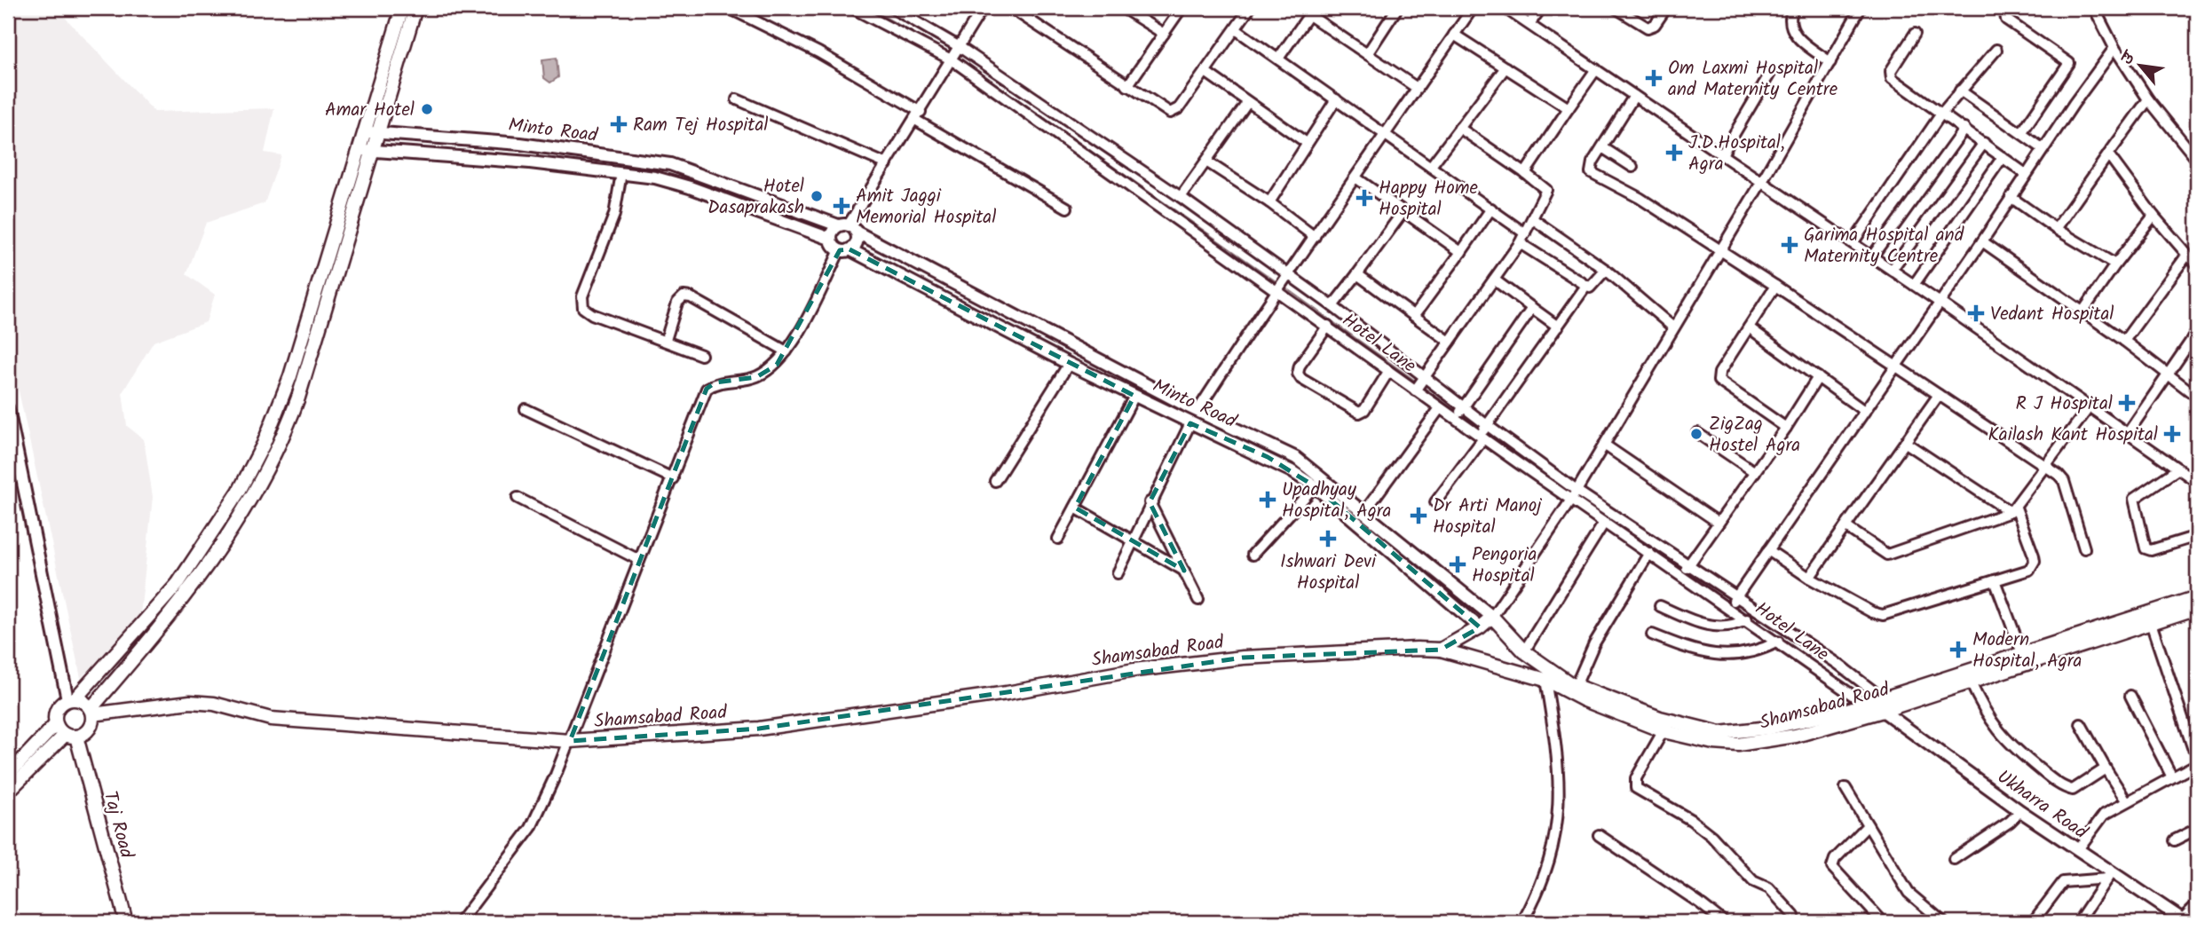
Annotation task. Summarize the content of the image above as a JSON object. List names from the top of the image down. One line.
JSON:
{"streets":{"main road":["Minto Road","Shamsabad Road","Taj Road"],"street":["Hotel Lane","Ukharra Road"]},"crossings":[["Minto Road","Shamsabad Road"],["Hotel Lane","Shamsabad Road"],["Shamsabad Road","Ukharra Road"],["Shamsabad Road","Taj Road"]],"places":{"health":["Om Laxmi Hospital and Maternity Centre","Ram Tej Hospital","J.D.Hospital, Agra","Happy Home Hospital","Amit Jaggi Memorial Hospital","Garima Hospital and Maternity Centre","Vedant Hospital","R J Hospital","Kailash Kant Hospital","Upadhyay Hospital, Agra","Dr Arti Manoj Hospital","Ishwari Devi Hospital","Pengoria Hospital","Modern Hospital, Agra"],"other":["Amar Hotel","Hotel Dasaprakash","ZigZag Hostel Agra"]},"north":"top left"}
